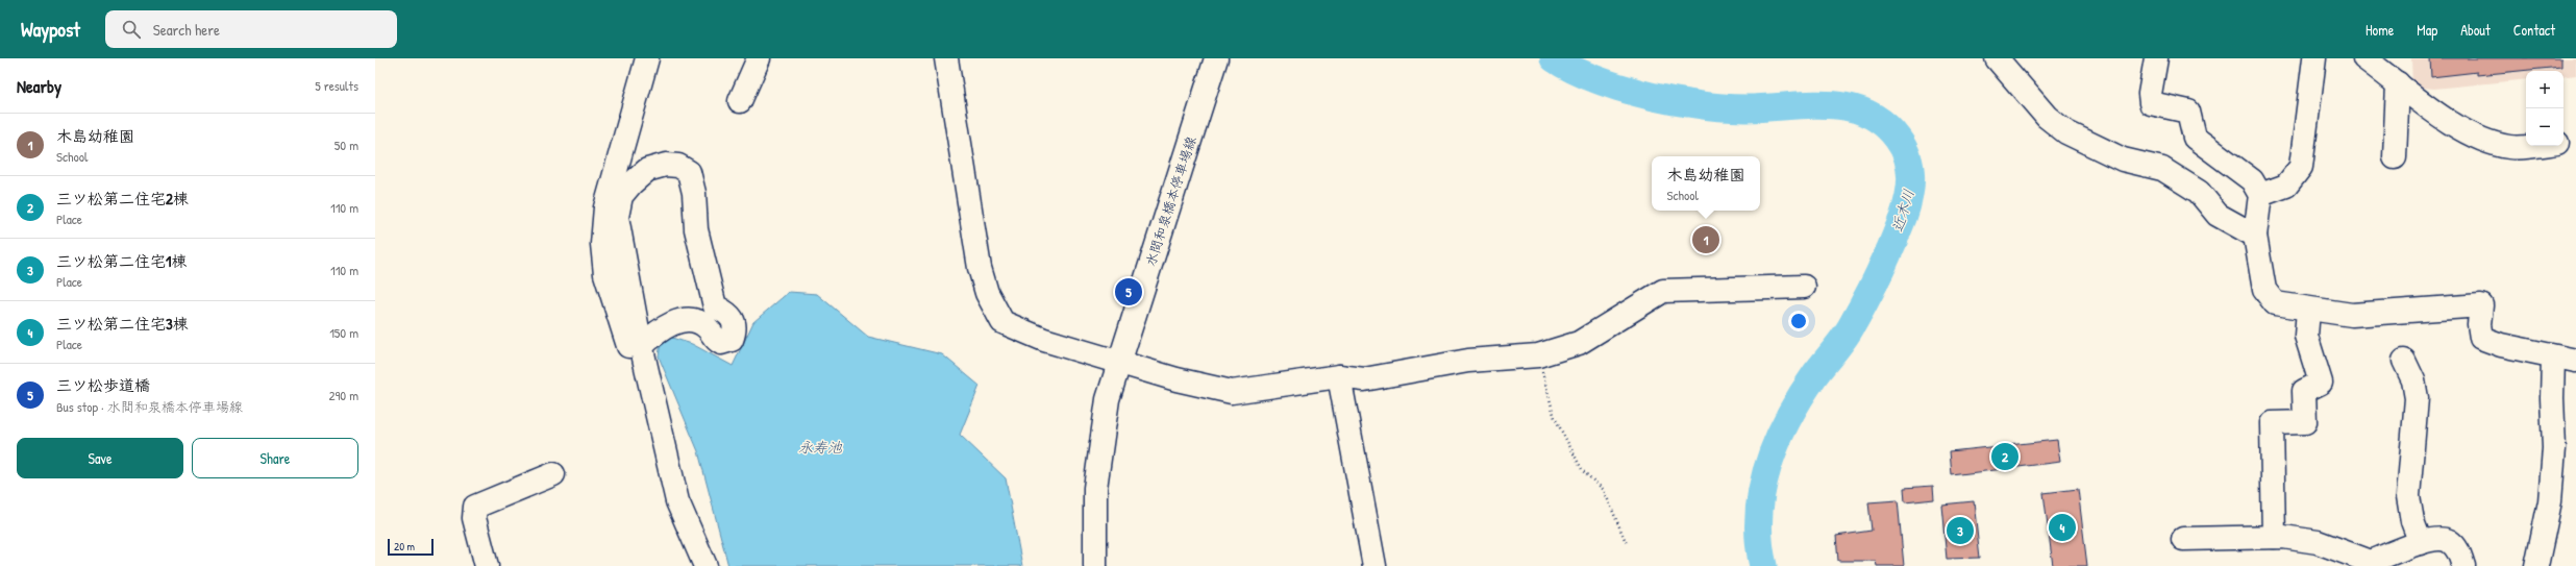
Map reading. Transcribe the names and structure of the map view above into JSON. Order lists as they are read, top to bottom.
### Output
{
  "streets": {
    "street": ["水間和泉橋本停車場線"]
  },
  "water": ["近木川", "永寿池"],
  "scale_bar": "20 m",
  "page": {
    "header": "Waypost",
    "search": "Search here",
    "nav": [
      "Home",
      "Map",
      "About",
      "Contact"
    ],
    "heading": ["Nearby", "5 results"],
    "map_buttons": ["+", "−"],
    "list": [
      {
        "mark": "1",
        "name": "木島幼稚園",
        "note": "School",
        "value": "50 m"
      },
      {
        "mark": "2",
        "name": "三ツ松第二住宅2棟",
        "note": "Place",
        "value": "110 m"
      },
      {
        "mark": "3",
        "name": "三ツ松第二住宅1棟",
        "note": "Place",
        "value": "110 m"
      },
      {
        "mark": "4",
        "name": "三ツ松第二住宅3棟",
        "note": "Place",
        "value": "150 m"
      },
      {
        "mark": "5",
        "name": "三ツ松歩道橋",
        "note": "Bus stop · 水間和泉橋本停車場線",
        "value": "290 m"
      }
    ],
    "popup": ["木島幼稚園", "School"],
    "pins": [
      "1",
      "5",
      "2",
      "4",
      "3"
    ],
    "buttons": ["Save", "Share"],
    "scale": "20 m"
  }
}
